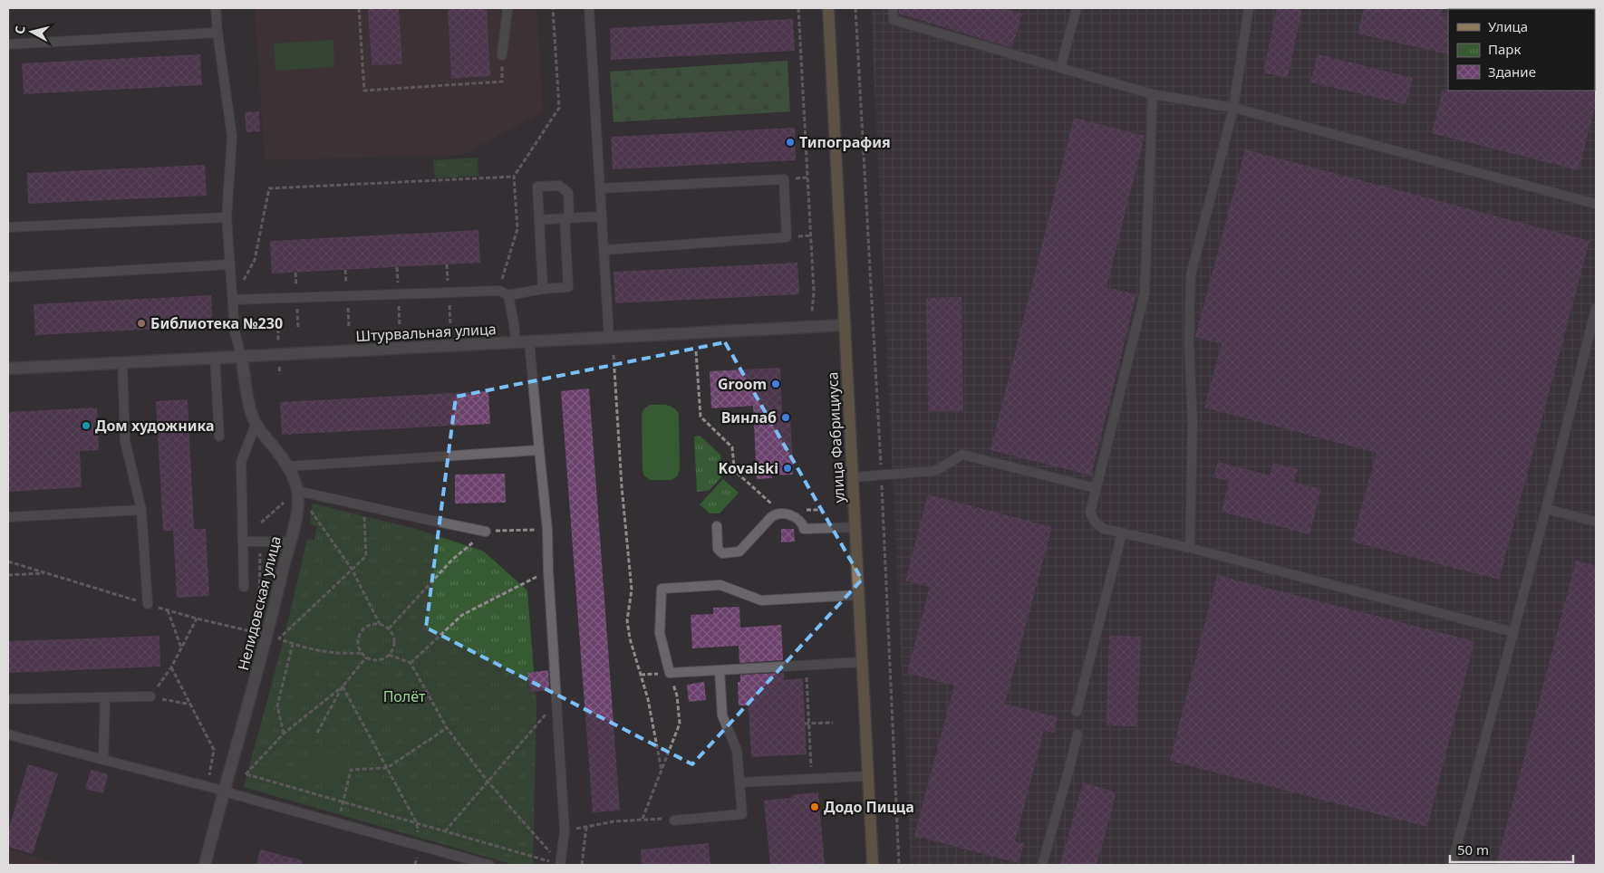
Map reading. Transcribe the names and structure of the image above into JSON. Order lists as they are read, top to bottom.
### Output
{
  "streets": {
    "main road": ["улица Фабрициуса"],
    "street": ["Штурвальная улица", "Нелидовская улица"]
  },
  "crossings": [
    ["Штурвальная улица", "улица Фабрициуса"],
    ["Штурвальная улица", "Нелидовская улица"]
  ],
  "parks": ["Полёт"],
  "places": [
    "Типография",
    "Библиотека №230",
    "Groom",
    "Винлаб",
    "Дом художника",
    "Kovalski",
    "Додо Пицца"
  ],
  "legend": ["Улица", "Парк", "Здание"],
  "scale_bar": "50 m",
  "north": "left"
}
